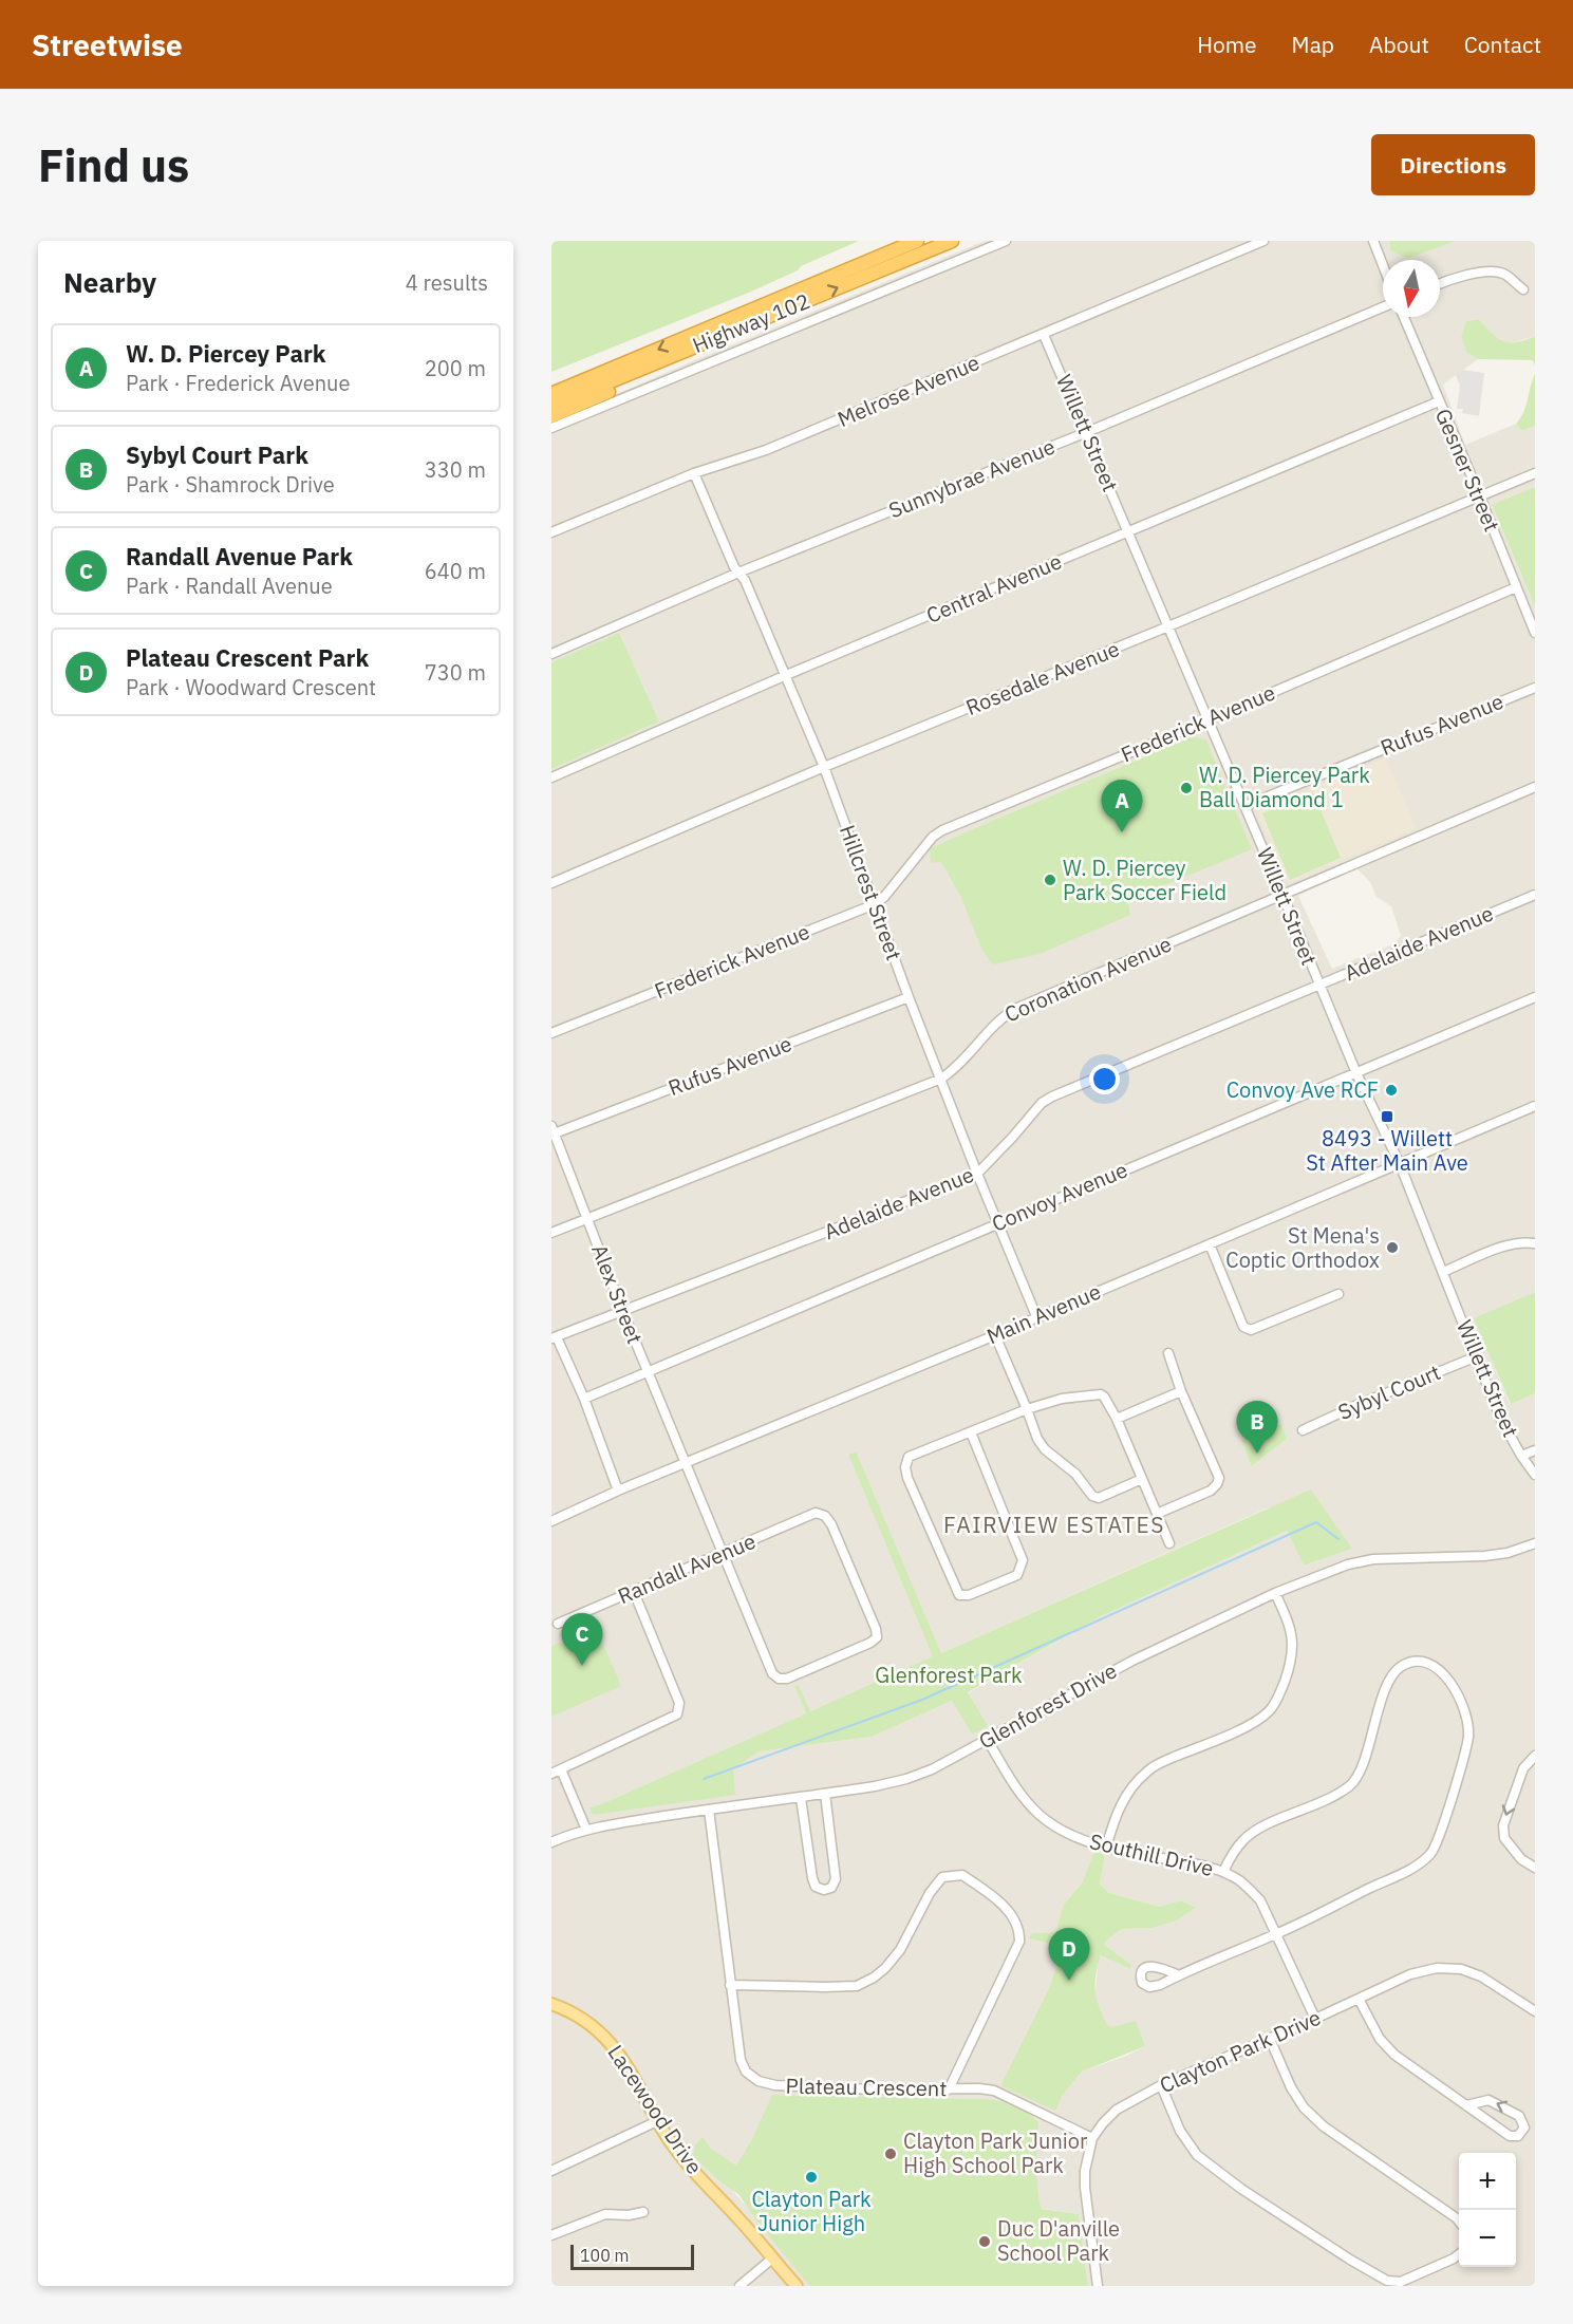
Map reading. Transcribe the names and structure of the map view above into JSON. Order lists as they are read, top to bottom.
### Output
{
  "streets": {
    "highway": ["Highway 102"],
    "main road": ["Lacewood Drive"],
    "street": [
      "Melrose Avenue",
      "Willett Street",
      "Gesner Street",
      "Sunnybrae Avenue",
      "Central Avenue",
      "Rosedale Avenue",
      "Frederick Avenue",
      "Rufus Avenue",
      "Hillcrest Street",
      "Adelaide Avenue",
      "Coronation Avenue",
      "Convoy Avenue",
      "Alex Street",
      "Main Avenue",
      "Sybyl Court",
      "Randall Avenue",
      "Glenforest Drive",
      "Southill Drive",
      "Clayton Park Drive",
      "Plateau Crescent"
    ]
  },
  "crossings": [
    ["Melrose Avenue", "Willett Street"],
    ["Melrose Avenue", "Hillcrest Street"],
    ["Willett Street", "Sunnybrae Avenue"],
    ["Willett Street", "Central Avenue"],
    ["Willett Street", "Rosedale Avenue"],
    ["Willett Street", "Frederick Avenue"],
    ["Willett Street", "Rufus Avenue"],
    ["Willett Street", "Adelaide Avenue"],
    ["Willett Street", "Coronation Avenue"],
    ["Willett Street", "Convoy Avenue"],
    ["Willett Street", "Main Avenue"],
    ["Willett Street", "Sybyl Court"],
    ["Gesner Street", "Central Avenue"],
    ["Gesner Street", "Rosedale Avenue"],
    ["Gesner Street", "Frederick Avenue"],
    ["Sunnybrae Avenue", "Hillcrest Street"],
    ["Central Avenue", "Hillcrest Street"],
    ["Rosedale Avenue", "Hillcrest Street"],
    ["Frederick Avenue", "Hillcrest Street"],
    ["Rufus Avenue", "Hillcrest Street"],
    ["Rufus Avenue", "Alex Street"],
    ["Hillcrest Street", "Adelaide Avenue"],
    ["Hillcrest Street", "Coronation Avenue"],
    ["Hillcrest Street", "Convoy Avenue"],
    ["Hillcrest Street", "Main Avenue"],
    ["Adelaide Avenue", "Alex Street"],
    ["Coronation Avenue", "Alex Street"],
    ["Convoy Avenue", "Alex Street"],
    ["Alex Street", "Main Avenue"],
    ["Alex Street", "Randall Avenue"],
    ["Glenforest Drive", "Southill Drive"],
    ["Glenforest Drive", "Plateau Crescent"],
    ["Southill Drive", "Clayton Park Drive"],
    ["Clayton Park Drive", "Plateau Crescent"]
  ],
  "districts": ["FAIRVIEW ESTATES"],
  "parks": ["Glenforest Park"],
  "places": {
    "other": [
      "W. D. Piercey Park Ball Diamond 1",
      "W. D. Piercey Park Soccer Field",
      "Convoy Ave RCF",
      "St Mena's Coptic Orthodox",
      "Clayton Park Junior High School Park",
      "Clayton Park Junior High",
      "Duc D'anville School Park"
    ],
    "transit": ["8493 - Willett St After Main Ave"]
  },
  "scale_bar": "100 m",
  "north": "bottom",
  "page": {
    "header": "Streetwise",
    "nav": [
      "Home",
      "Map",
      "About",
      "Contact"
    ],
    "buttons": "Directions",
    "title": "Find us",
    "heading": ["Nearby", "4 results"],
    "list": [
      {
        "mark": "A",
        "name": "W. D. Piercey Park",
        "note": "Park · Frederick Avenue",
        "value": "200 m"
      },
      {
        "mark": "B",
        "name": "Sybyl Court Park",
        "note": "Park · Shamrock Drive",
        "value": "330 m"
      },
      {
        "mark": "C",
        "name": "Randall Avenue Park",
        "note": "Park · Randall Avenue",
        "value": "640 m"
      },
      {
        "mark": "D",
        "name": "Plateau Crescent Park",
        "note": "Park · Woodward Crescent",
        "value": "730 m"
      }
    ],
    "pins": [
      "A",
      "B",
      "C",
      "D"
    ],
    "map_buttons": ["+", "−"],
    "scale": "100 m"
  }
}
